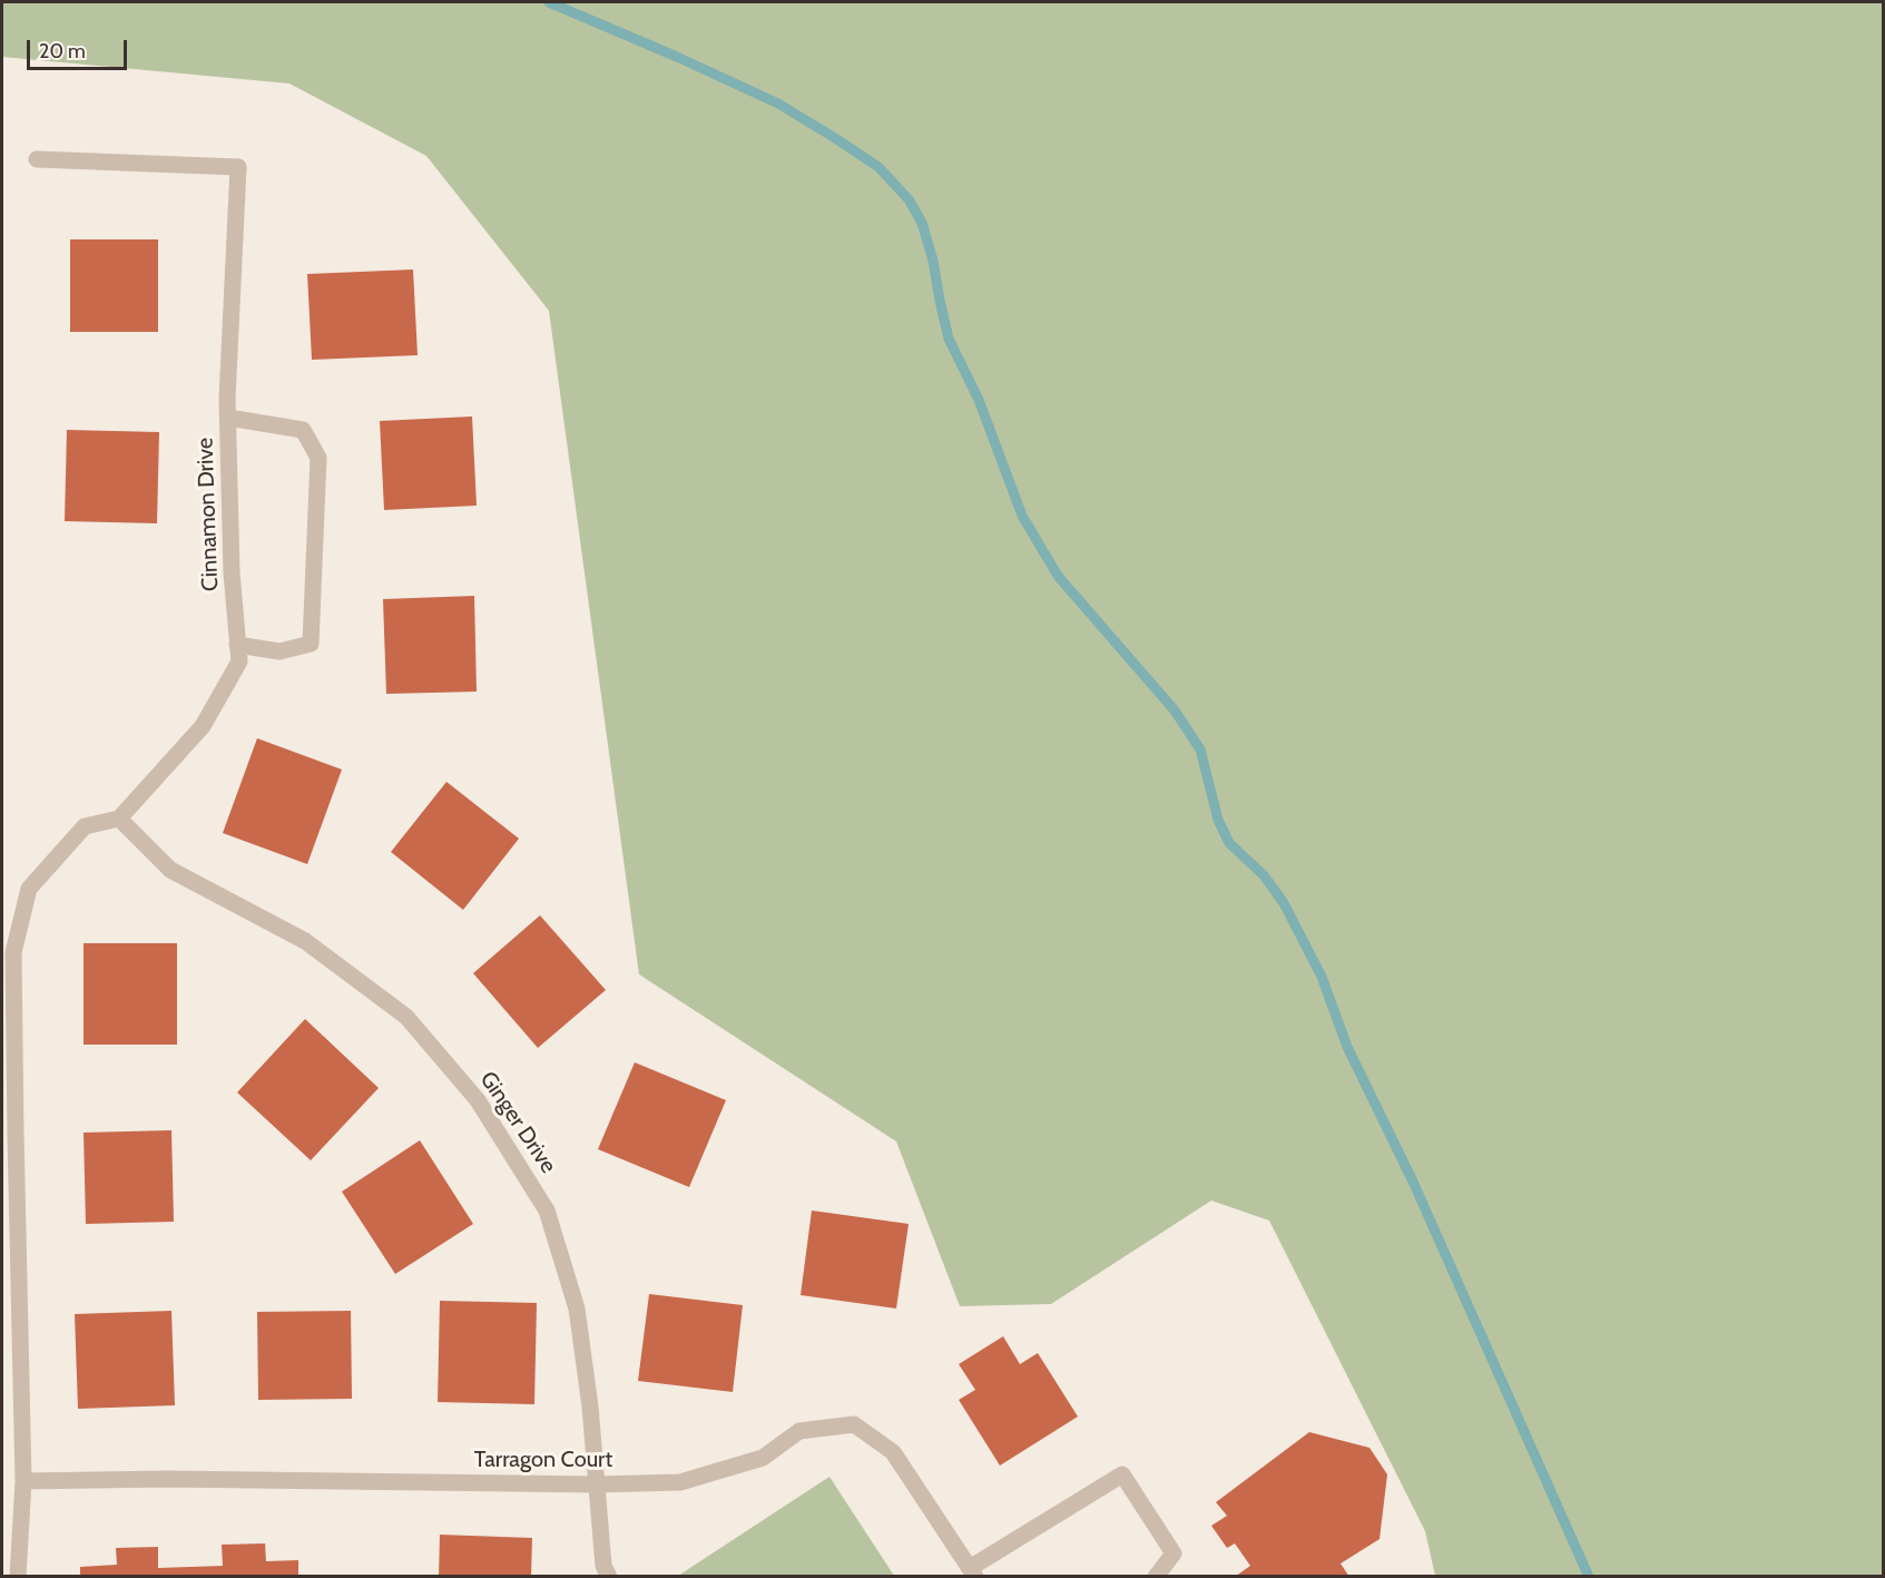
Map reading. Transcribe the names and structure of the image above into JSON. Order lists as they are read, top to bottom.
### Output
{
  "streets": {
    "street": ["Cinnamon Drive", "Ginger Drive", "Tarragon Court"]
  },
  "crossings": [
    ["Cinnamon Drive", "Ginger Drive"],
    ["Ginger Drive", "Tarragon Court"]
  ],
  "scale_bar": "20 m"
}
